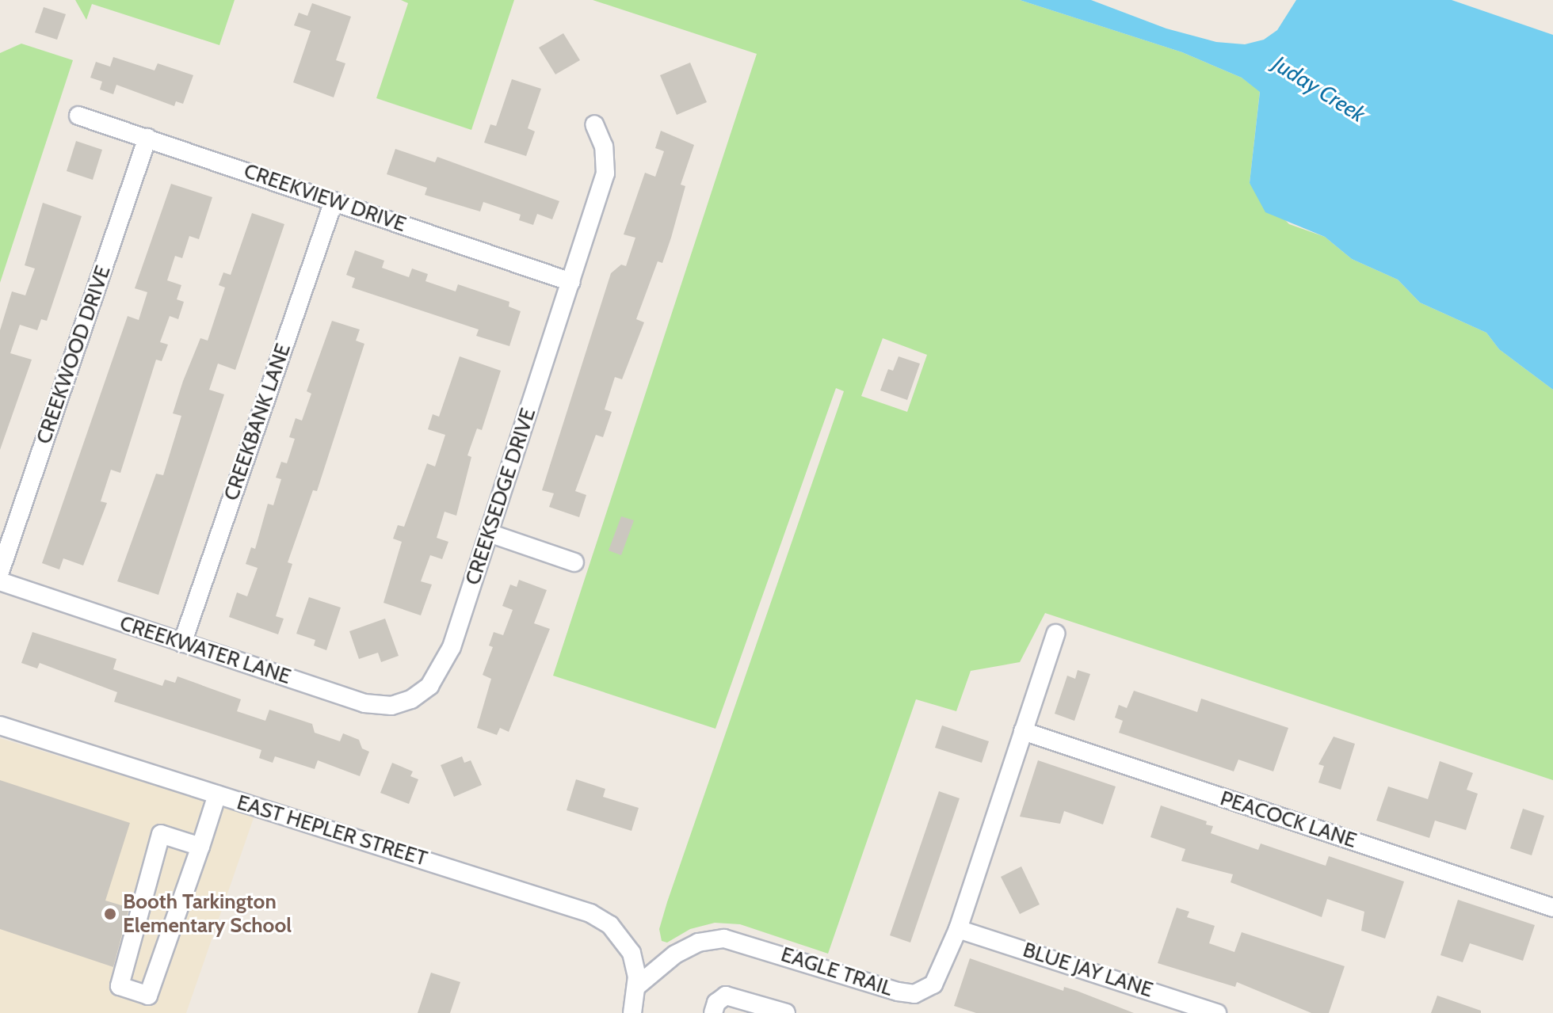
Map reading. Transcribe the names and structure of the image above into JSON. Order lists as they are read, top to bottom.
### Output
{
  "streets": {
    "street": [
      "CREEKVIEW DRIVE",
      "CREEKWOOD DRIVE",
      "CREEKBANK LANE",
      "CREEKSEDGE DRIVE",
      "CREEKWATER LANE",
      "PEACOCK LANE",
      "EAST HEPLER STREET",
      "BLUE JAY LANE",
      "EAGLE TRAIL"
    ]
  },
  "crossings": [
    ["CREEKVIEW DRIVE", "CREEKWOOD DRIVE"],
    ["CREEKVIEW DRIVE", "CREEKBANK LANE"],
    ["CREEKVIEW DRIVE", "CREEKSEDGE DRIVE"],
    ["CREEKBANK LANE", "CREEKWATER LANE"],
    ["CREEKSEDGE DRIVE", "CREEKWATER LANE"],
    ["PEACOCK LANE", "EAGLE TRAIL"],
    ["EAST HEPLER STREET", "EAGLE TRAIL"],
    ["BLUE JAY LANE", "EAGLE TRAIL"]
  ],
  "water": ["Juday Creek"],
  "places": ["Booth Tarkington Elementary School"]
}
